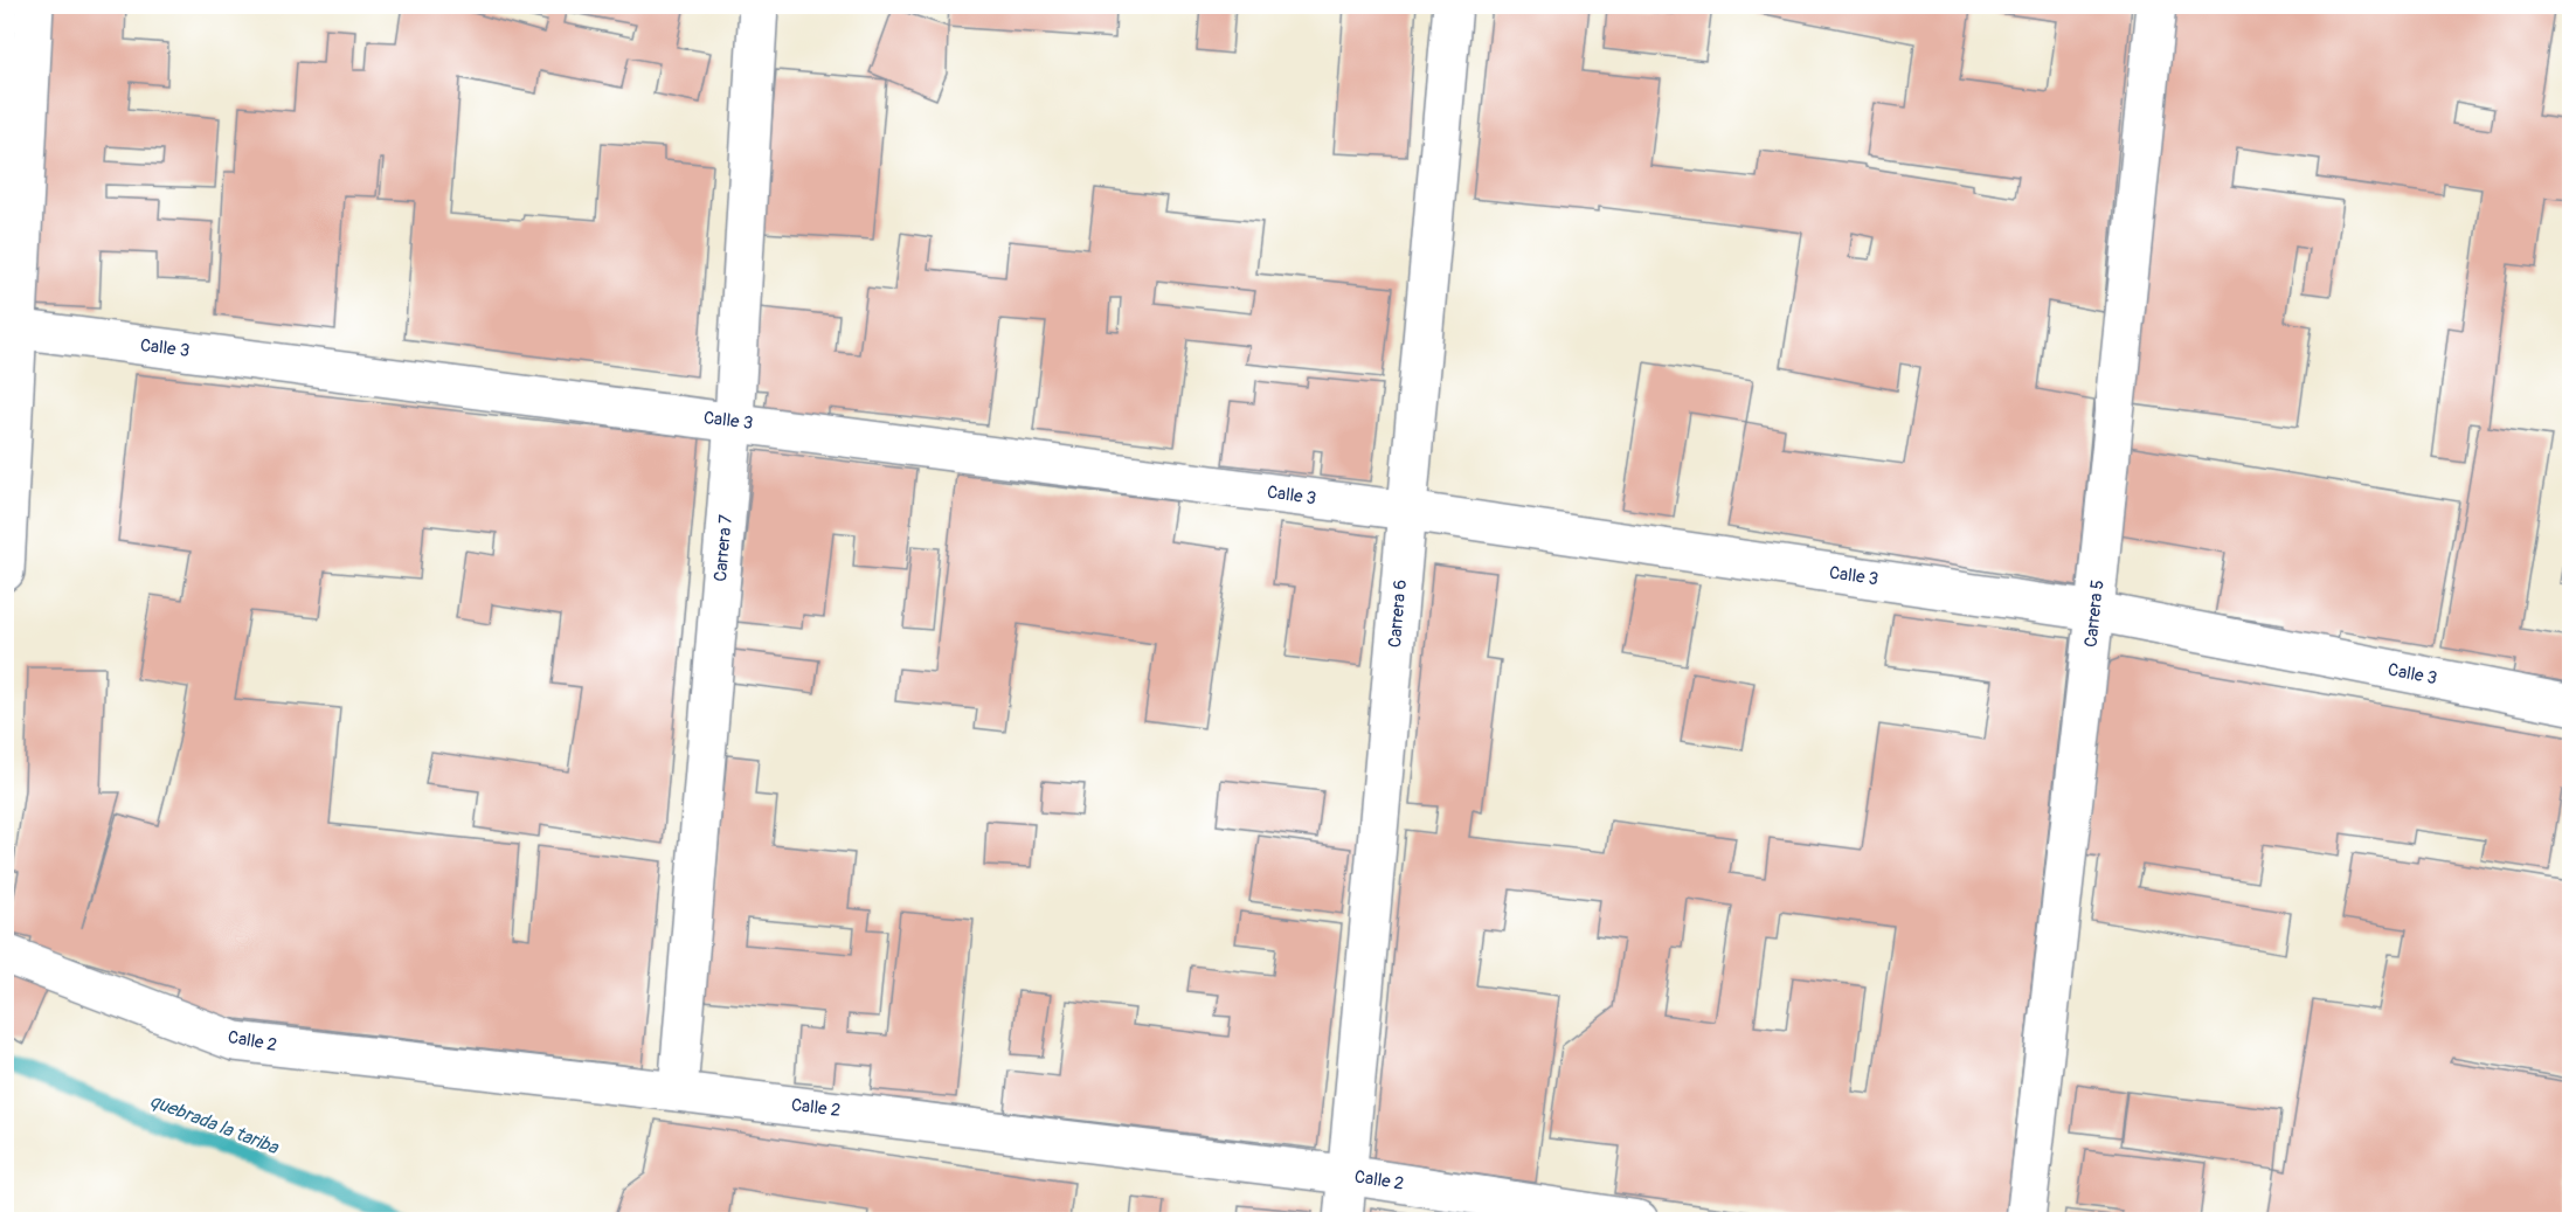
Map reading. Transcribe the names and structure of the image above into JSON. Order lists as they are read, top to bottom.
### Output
{
  "streets": {
    "street": [
      "Calle 3",
      "Carrera 7",
      "Carrera 6",
      "Carrera 5",
      "Calle 2"
    ]
  },
  "crossings": [
    ["Calle 3", "Carrera 7"],
    ["Calle 3", "Carrera 6"],
    ["Calle 3", "Carrera 5"],
    ["Carrera 7", "Calle 2"],
    ["Carrera 6", "Calle 2"]
  ],
  "water": ["quebrada la tariba"]
}
